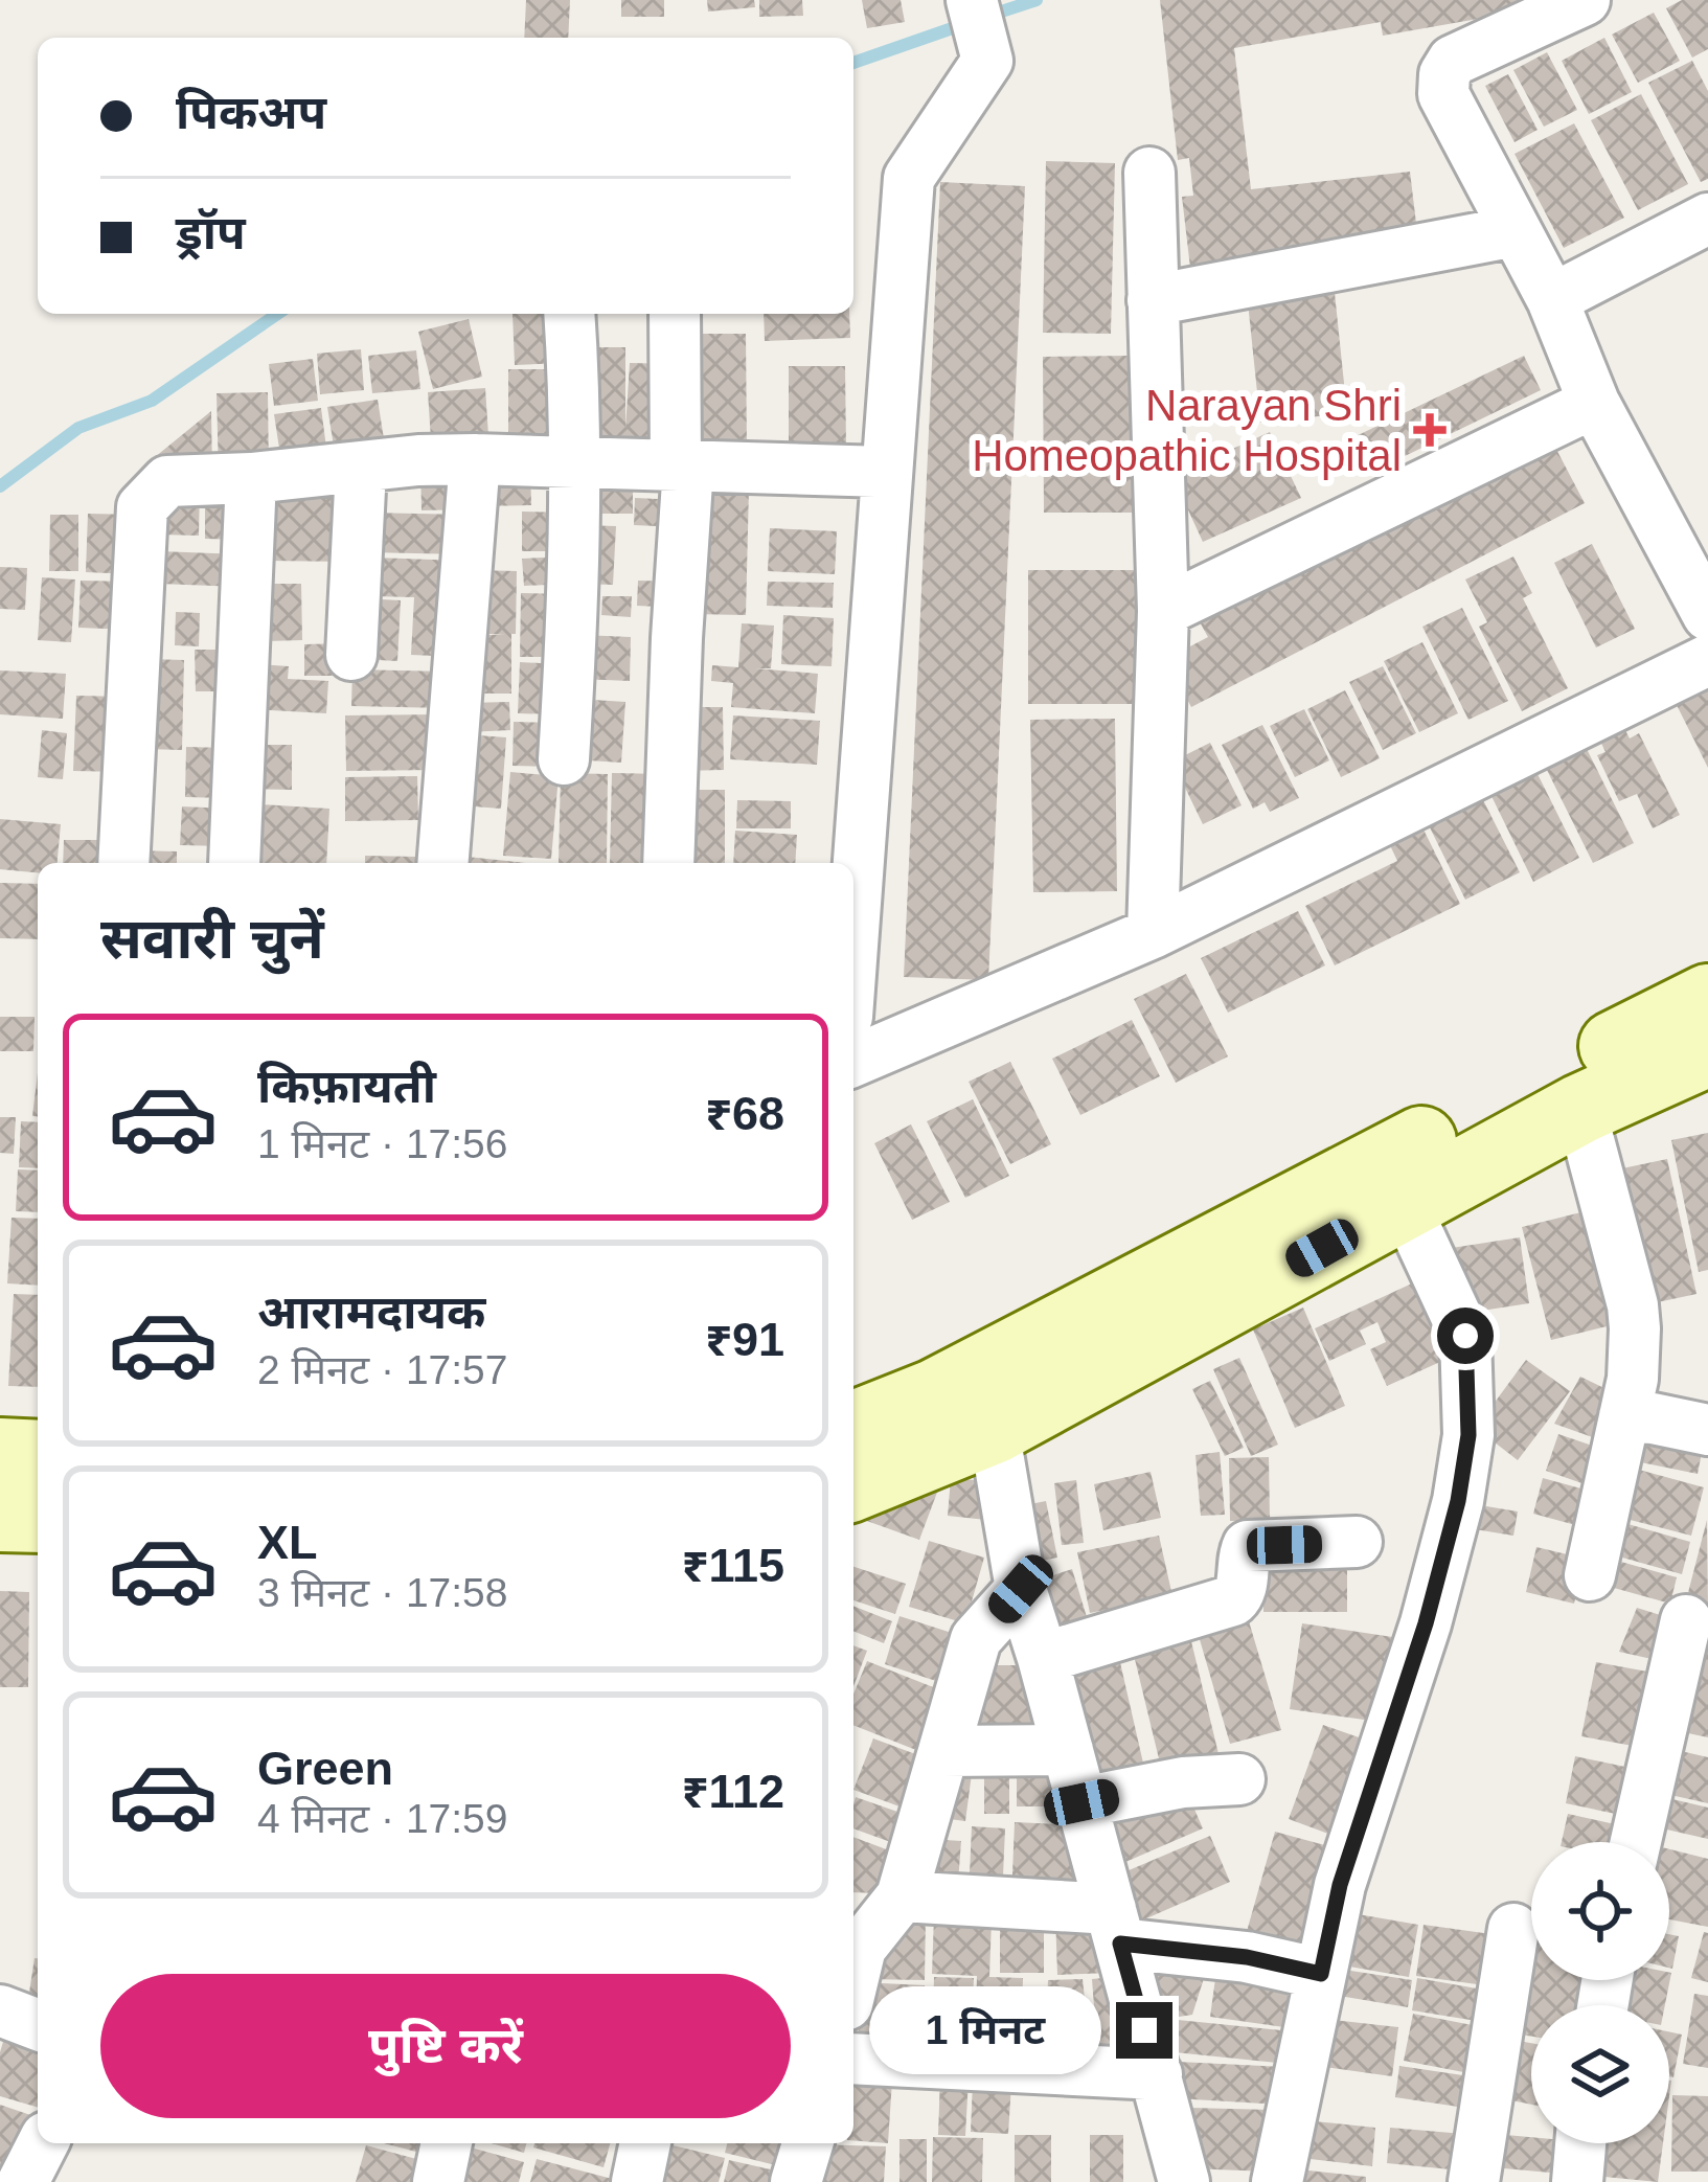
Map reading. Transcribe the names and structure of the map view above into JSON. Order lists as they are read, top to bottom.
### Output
{
  "places": {
    "health": ["Narayan Shri Homeopathic Hospital"]
  },
  "page": {
    "banner": ["पिकअप", "ड्रॉप"],
    "heading": "सवारी चुनें",
    "list": [
      {
        "name": "किफ़ायती",
        "note": "1 मिनट · 17:56",
        "value": "₹68"
      },
      {
        "name": "आरामदायक",
        "note": "2 मिनट · 17:57",
        "value": "₹91"
      },
      {
        "name": "XL",
        "note": "3 मिनट · 17:58",
        "value": "₹115"
      },
      {
        "name": "Green",
        "note": "4 मिनट · 17:59",
        "value": "₹112"
      }
    ],
    "buttons": "पुष्टि करें",
    "bubble": "1 मिनट"
  }
}
